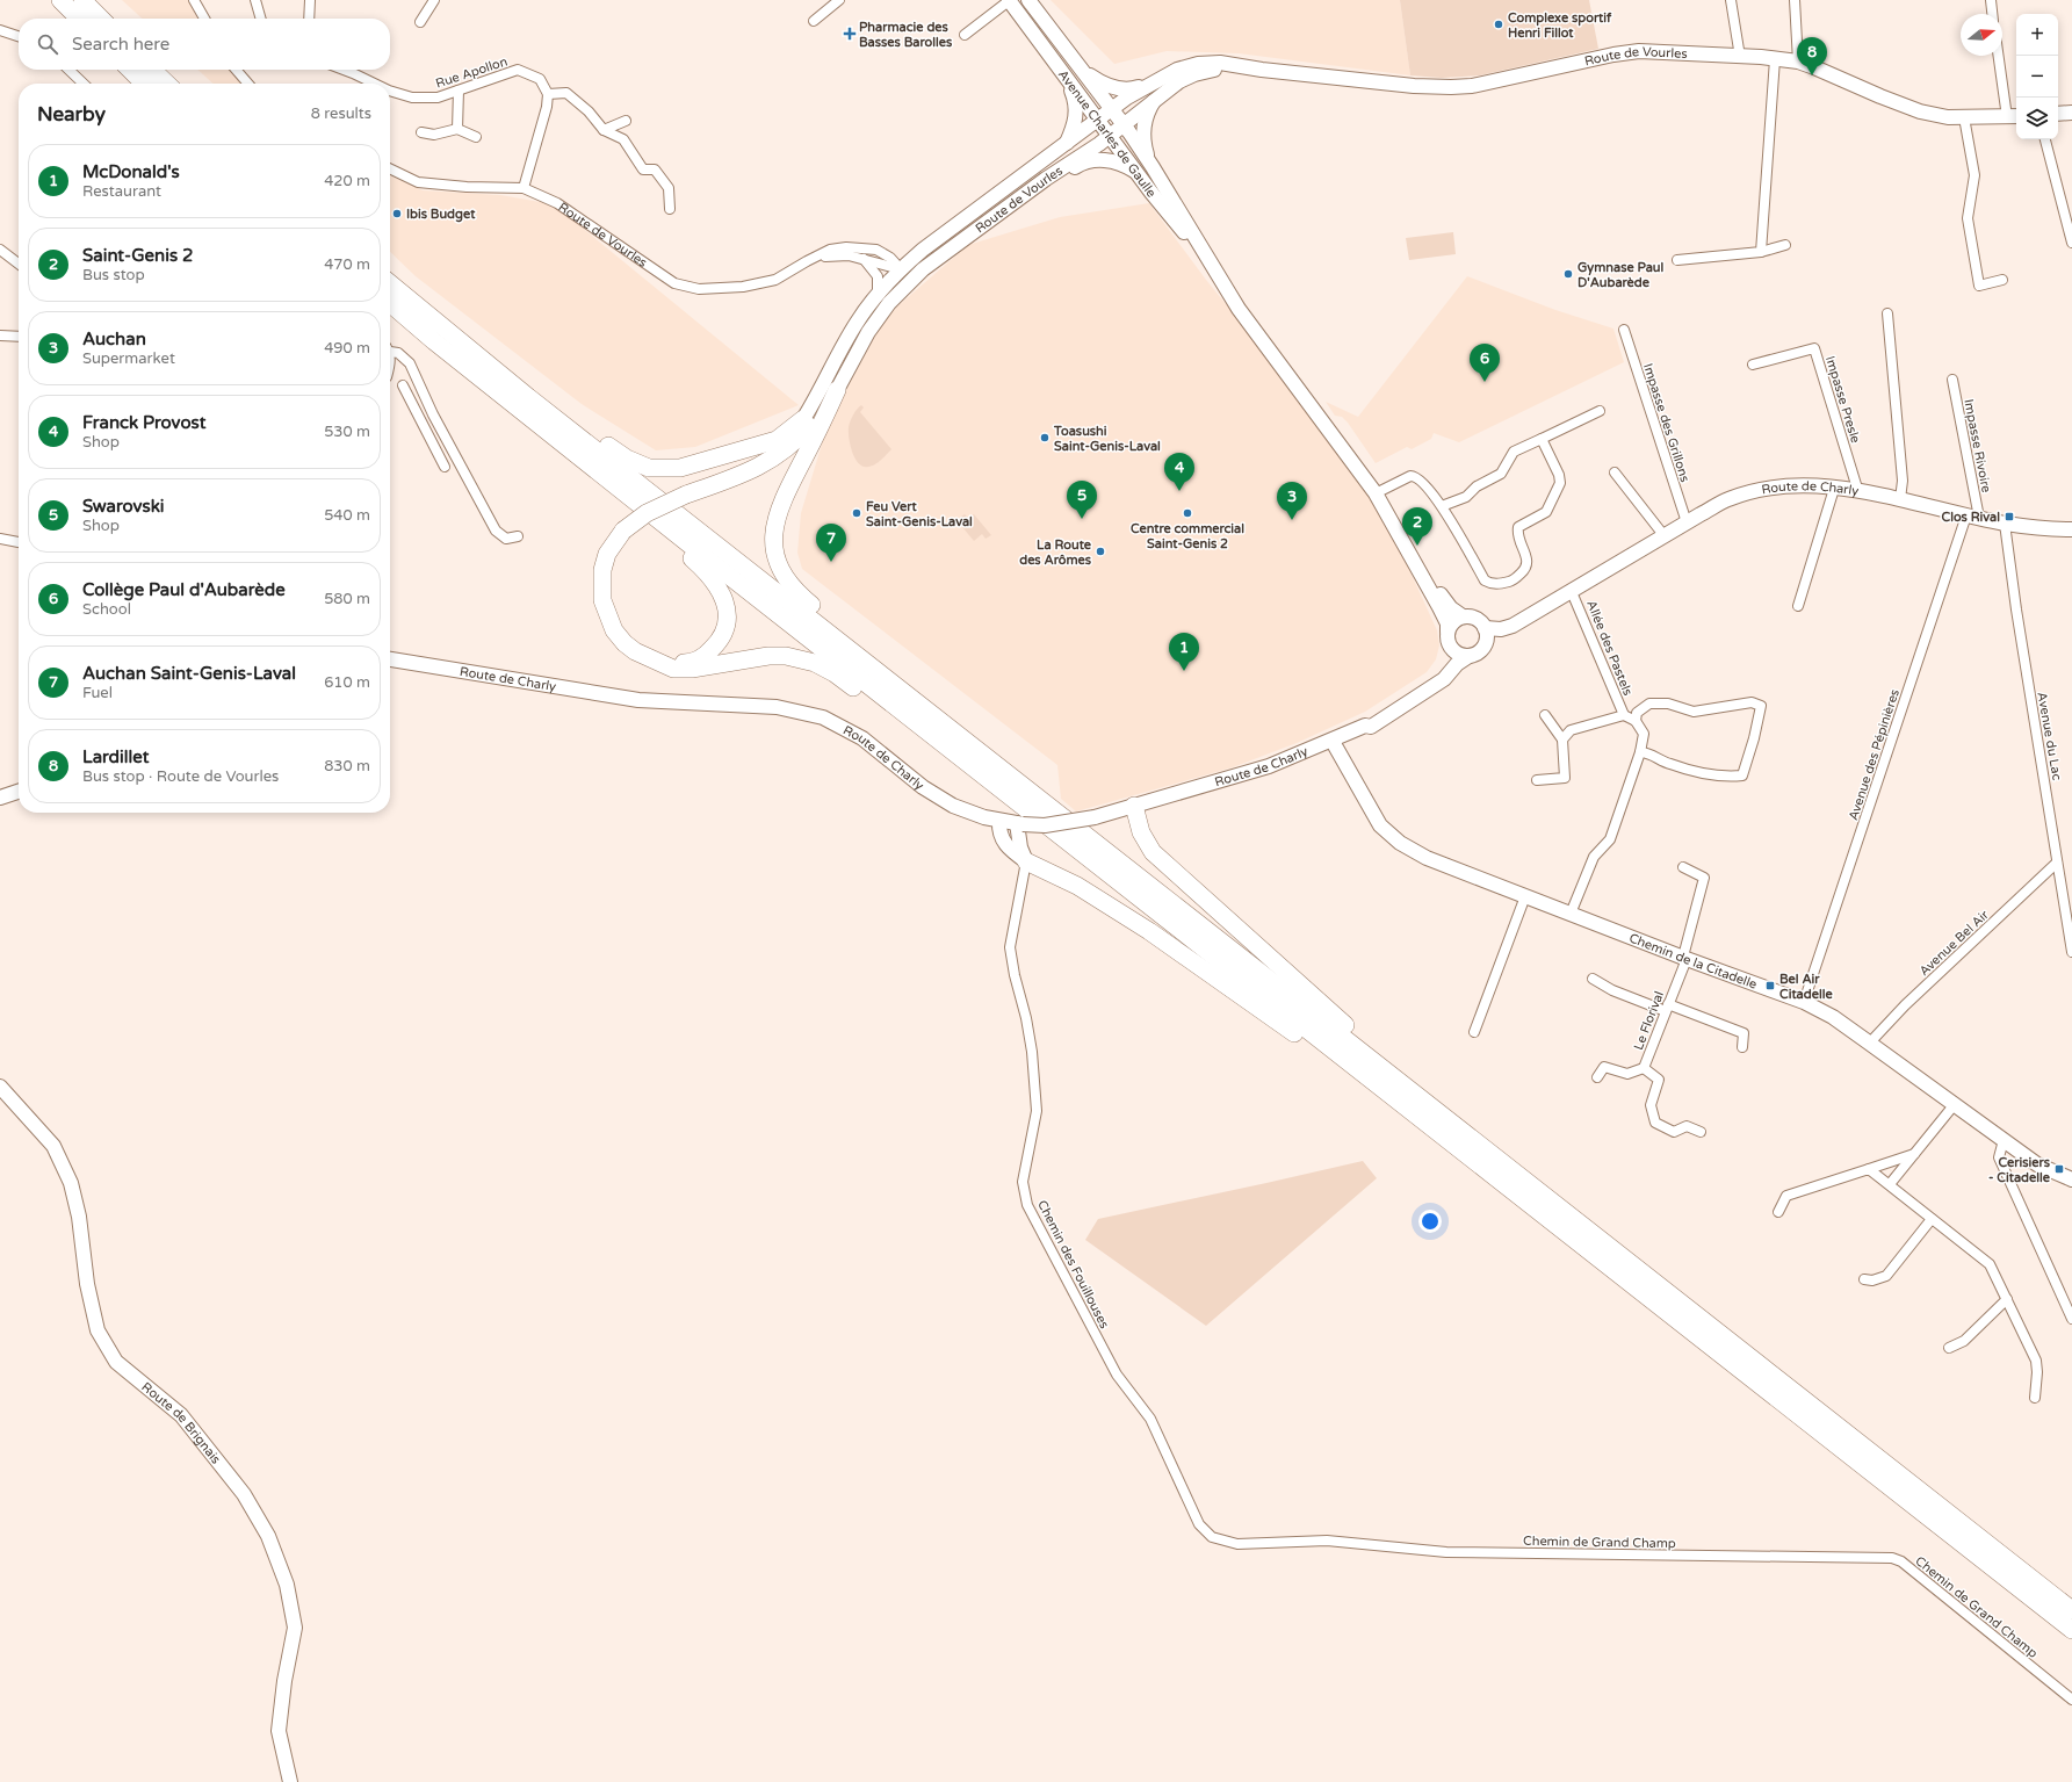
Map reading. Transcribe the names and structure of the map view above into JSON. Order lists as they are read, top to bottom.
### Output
{
  "streets": {
    "street": [
      "Route de Vourles",
      "Rue Apollon",
      "Avenue Charles de Gaulle",
      "Impasse Presle",
      "Impasse des Grillons",
      "Impasse Rivoire",
      "Route de Charly",
      "Allée des Pastels",
      "Avenue du Lac",
      "Avenue des Pépinières",
      "Avenue Bel Air",
      "Chemin de la Citadelle",
      "Le Florival",
      "Chemin des Fouillouses",
      "Route de Brignais",
      "Chemin de Grand Champ"
    ]
  },
  "crossings": [
    ["Route de Vourles", "Avenue Charles de Gaulle"],
    ["Avenue Charles de Gaulle", "Route de Charly"],
    ["Impasse Presle", "Route de Charly"],
    ["Impasse des Grillons", "Route de Charly"],
    ["Impasse Rivoire", "Route de Charly"],
    ["Impasse Rivoire", "Avenue des Pépinières"],
    ["Route de Charly", "Allée des Pastels"],
    ["Route de Charly", "Avenue du Lac"],
    ["Route de Charly", "Avenue des Pépinières"],
    ["Route de Charly", "Chemin de la Citadelle"],
    ["Avenue du Lac", "Avenue Bel Air"],
    ["Avenue des Pépinières", "Chemin de la Citadelle"],
    ["Avenue Bel Air", "Chemin de la Citadelle"],
    ["Chemin de la Citadelle", "Le Florival"],
    ["Chemin des Fouillouses", "Chemin de Grand Champ"]
  ],
  "places": {
    "other": [
      "Complexe sportif Henri Fillot",
      "Ibis Budget",
      "Gymnase Paul D'Aubarède",
      "Toasushi Saint-Genis-Laval",
      "Feu Vert Saint-Genis-Laval",
      "Centre commercial Saint-Genis 2",
      "La Route des Arômes"
    ],
    "health": ["Pharmacie des Basses Barolles"],
    "transit": ["Clos Rival", "Bel Air Citadelle", "Cerisiers - Citadelle"]
  },
  "north": "right",
  "page": {
    "map_buttons": ["+", "−"],
    "search": "Search here",
    "pins": [
      "8",
      "6",
      "4",
      "5",
      "3",
      "2",
      "7",
      "1"
    ],
    "heading": ["Nearby", "8 results"],
    "list": [
      {
        "mark": "1",
        "name": "McDonald's",
        "note": "Restaurant",
        "value": "420 m"
      },
      {
        "mark": "2",
        "name": "Saint-Genis 2",
        "note": "Bus stop",
        "value": "470 m"
      },
      {
        "mark": "3",
        "name": "Auchan",
        "note": "Supermarket",
        "value": "490 m"
      },
      {
        "mark": "4",
        "name": "Franck Provost",
        "note": "Shop",
        "value": "530 m"
      },
      {
        "mark": "5",
        "name": "Swarovski",
        "note": "Shop",
        "value": "540 m"
      },
      {
        "mark": "6",
        "name": "Collège Paul d'Aubarède",
        "note": "School",
        "value": "580 m"
      },
      {
        "mark": "7",
        "name": "Auchan Saint-Genis-Laval",
        "note": "Fuel",
        "value": "610 m"
      },
      {
        "mark": "8",
        "name": "Lardillet",
        "note": "Bus stop · Route de Vourles",
        "value": "830 m"
      }
    ]
  }
}
